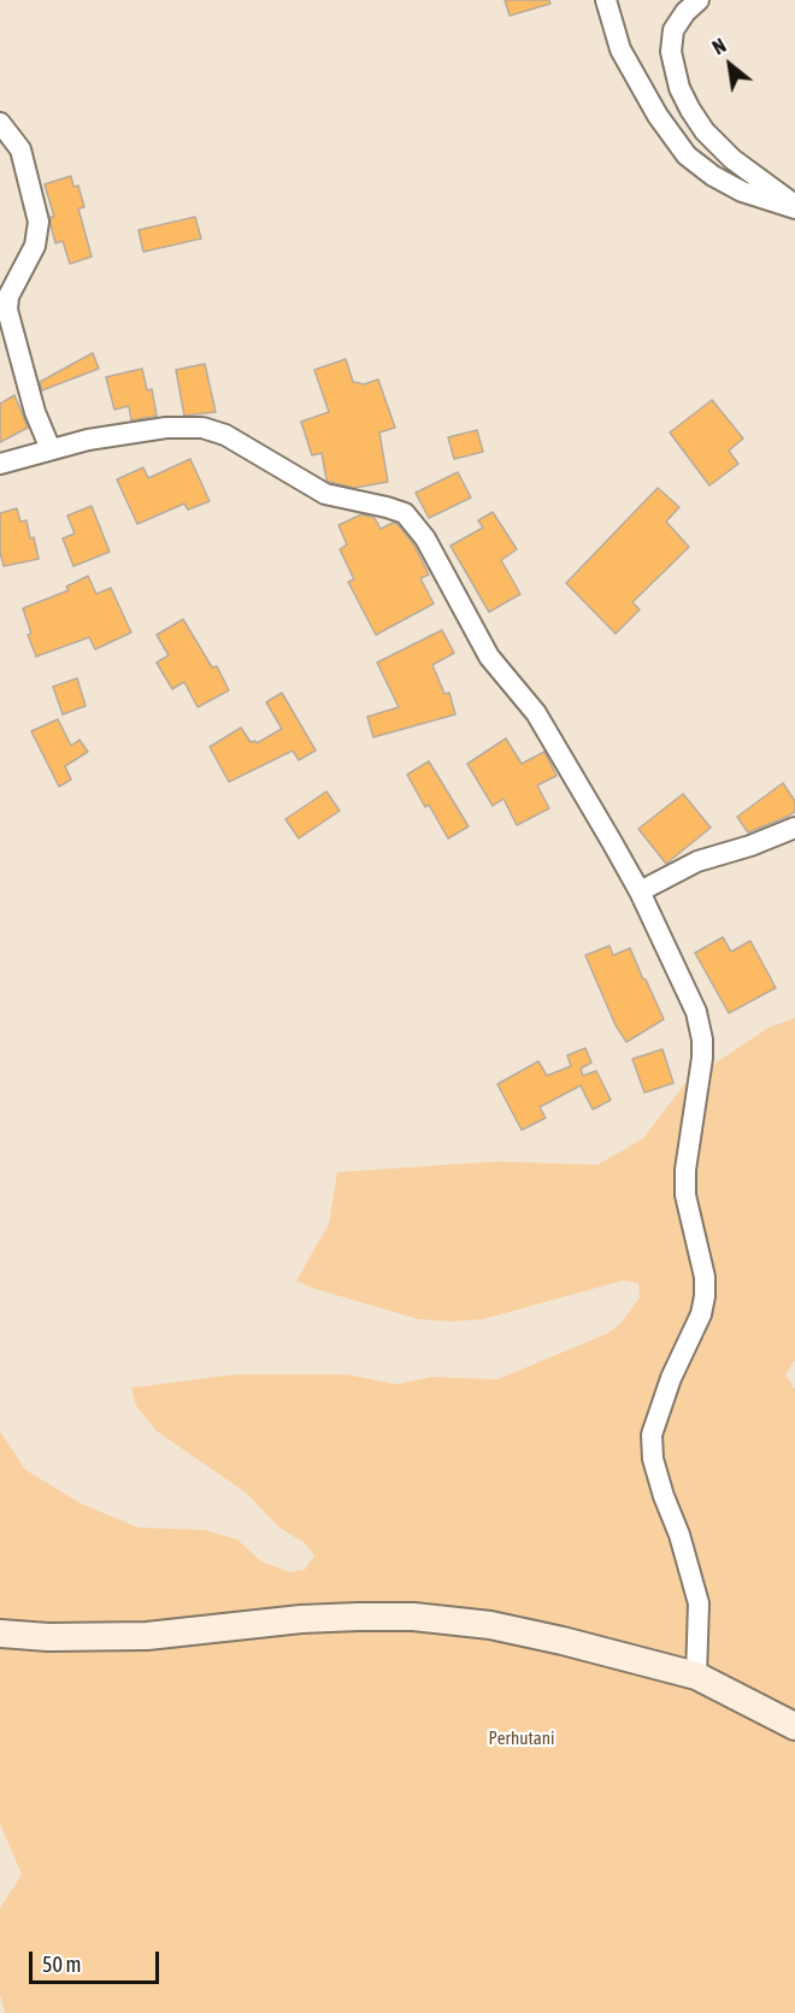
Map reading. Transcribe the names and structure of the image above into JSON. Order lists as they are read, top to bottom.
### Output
{
  "parks": ["Perhutani"],
  "scale_bar": "50 m",
  "north": "top left"
}
